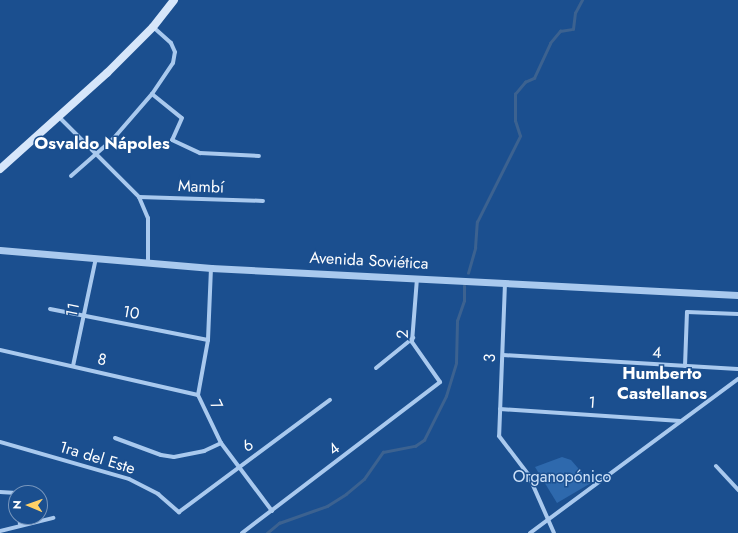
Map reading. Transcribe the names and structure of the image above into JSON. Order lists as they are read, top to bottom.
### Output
{
  "streets": {
    "street": [
      "Mambí",
      "Avenida Soviética",
      "11",
      "10",
      "2",
      "4",
      "3",
      "8",
      "1",
      "7",
      "6",
      "1ra del Este"
    ]
  },
  "crossings": [
    ["Avenida Soviética", "11"],
    ["Avenida Soviética", "2"],
    ["Avenida Soviética", "3"],
    ["Avenida Soviética", "7"],
    ["11", "10"],
    ["11", "8"],
    ["10", "7"],
    ["2", "4"],
    ["4", "3"],
    ["4", "7"],
    ["3", "1"],
    ["8", "7"],
    ["7", "6"],
    ["6", "1ra del Este"]
  ],
  "districts": ["Osvaldo Nápoles", "Humberto Castellanos"],
  "parks": ["Organopónico"],
  "north": "left"
}
